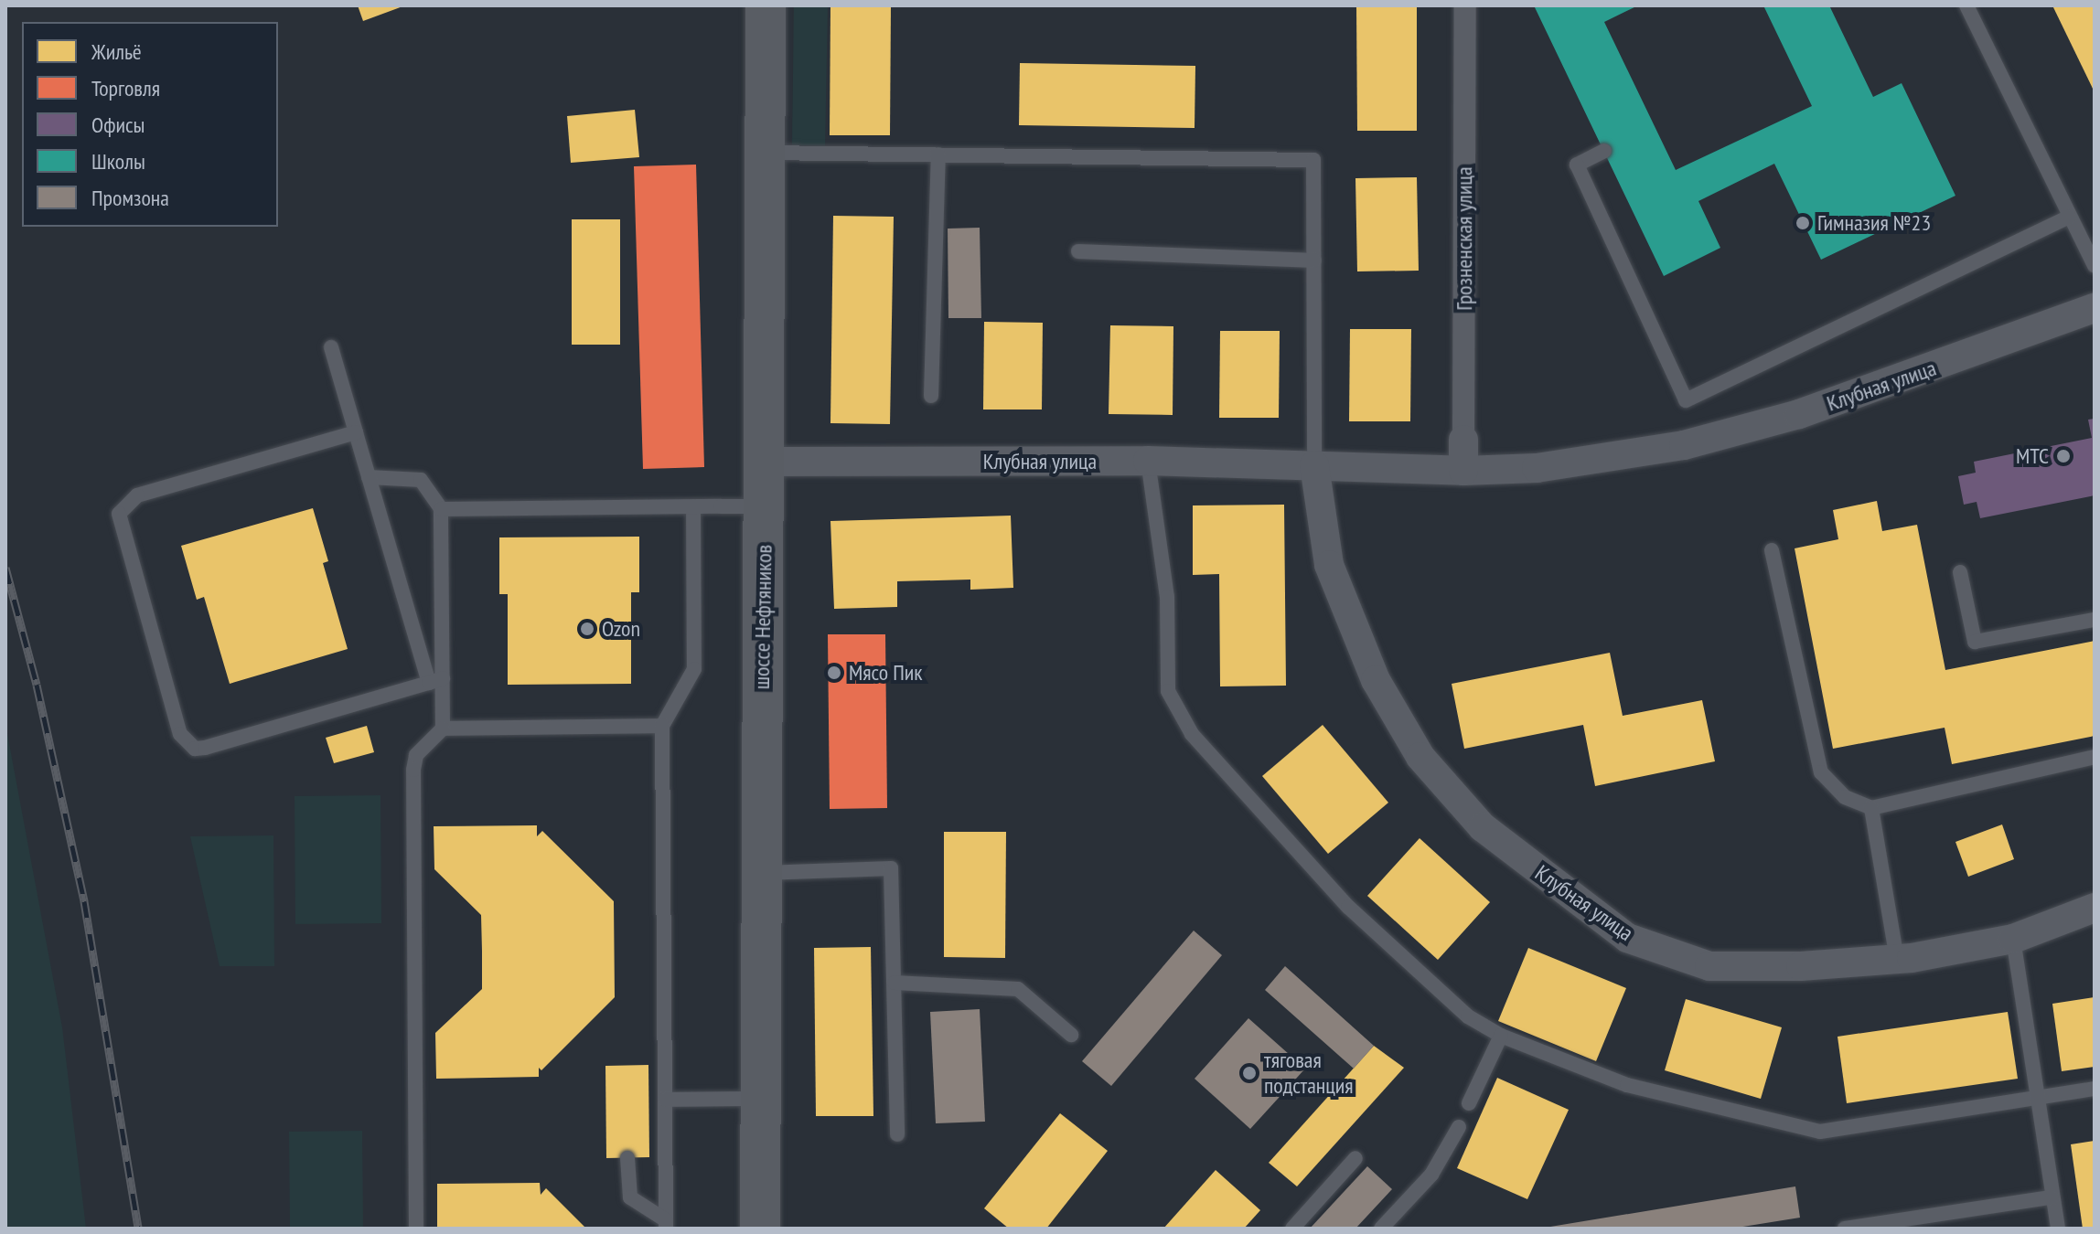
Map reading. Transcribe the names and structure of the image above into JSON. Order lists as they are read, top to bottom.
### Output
{
  "streets": {
    "main road": ["шоссе Нефтяников"],
    "street": ["Грозненская улица", "Клубная улица"]
  },
  "crossings": [
    ["Грозненская улица", "Клубная улица"],
    ["Клубная улица", "шоссе Нефтяников"]
  ],
  "places": [
    "Гимназия №23",
    "МТС",
    "Ozon",
    "Мясо Пик",
    "тяговая подстанция"
  ],
  "legend": [
    "Жильё",
    "Торговля",
    "Офисы",
    "Школы",
    "Промзона"
  ]
}
